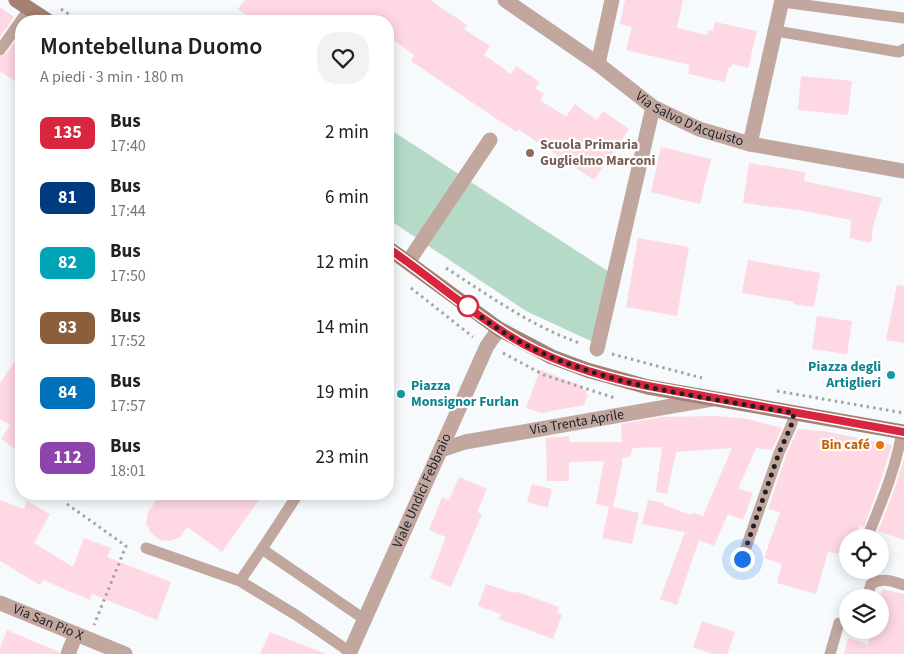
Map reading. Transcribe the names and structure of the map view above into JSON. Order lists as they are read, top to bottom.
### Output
{
  "streets": {
    "main road": ["Via Trenta Aprile"],
    "street": ["Via Salvo D'Acquisto", "Viale Undici Febbraio", "Via San Pio X"]
  },
  "crossings": [
    ["Via Trenta Aprile", "Viale Undici Febbraio"]
  ],
  "places": [
    "Scuola Primaria Guglielmo Marconi",
    "Piazza degli Artiglieri",
    "Piazza Monsignor Furlan",
    "Bin café"
  ],
  "lines": ["bus line 135"],
  "page": {
    "heading": ["Montebelluna Duomo", "A piedi · 3 min · 180 m"],
    "list": [
      {
        "mark": "135",
        "name": "Bus",
        "note": "17:40",
        "value": "2 min"
      },
      {
        "mark": "81",
        "name": "Bus",
        "note": "17:44",
        "value": "6 min"
      },
      {
        "mark": "82",
        "name": "Bus",
        "note": "17:50",
        "value": "12 min"
      },
      {
        "mark": "83",
        "name": "Bus",
        "note": "17:52",
        "value": "14 min"
      },
      {
        "mark": "84",
        "name": "Bus",
        "note": "17:57",
        "value": "19 min"
      },
      {
        "mark": "112",
        "name": "Bus",
        "note": "18:01",
        "value": "23 min"
      }
    ]
  }
}
